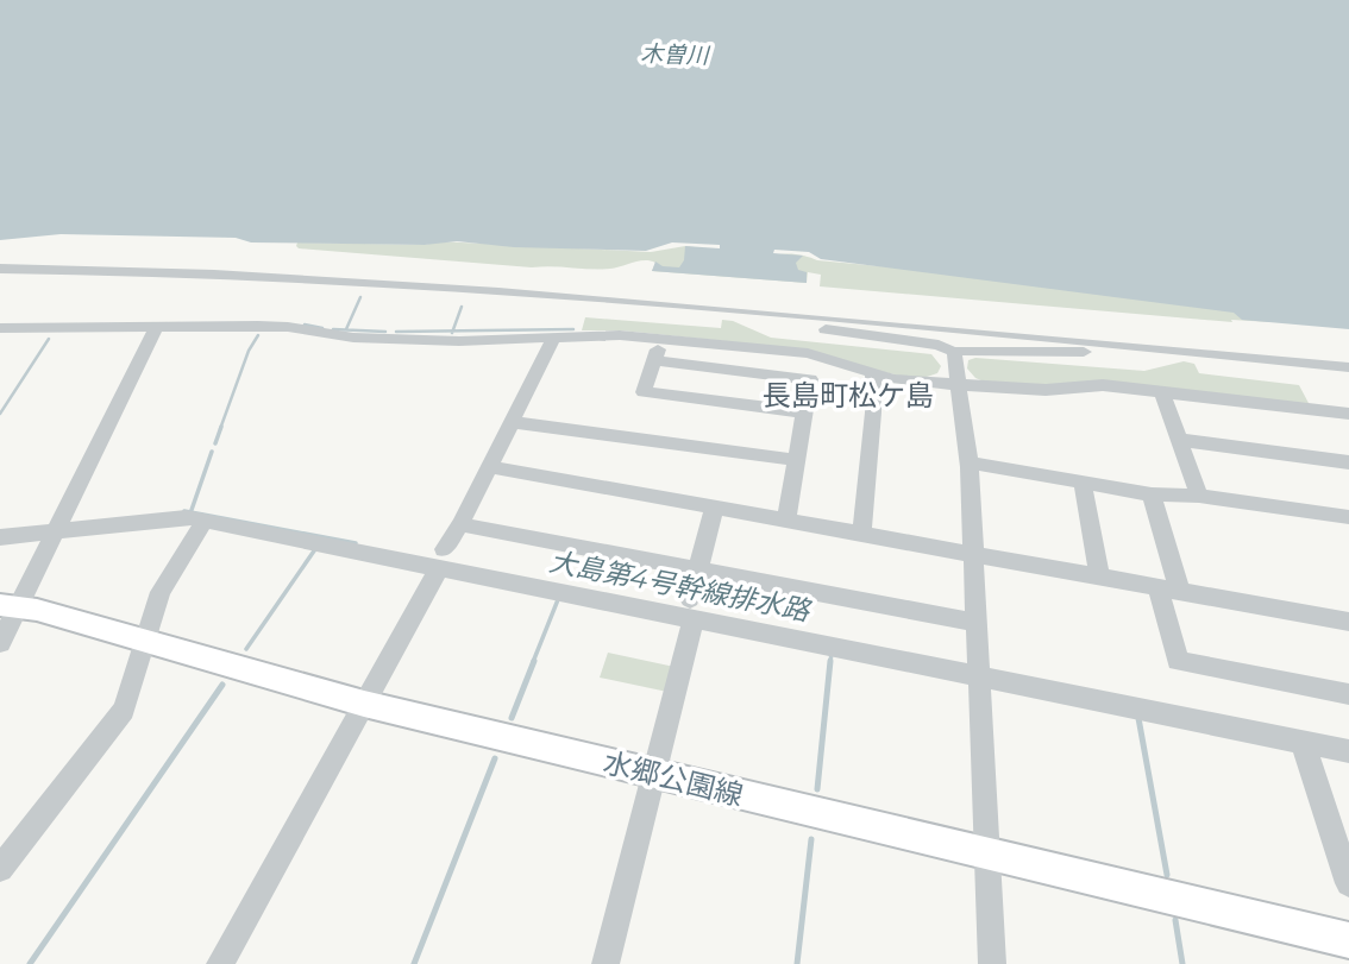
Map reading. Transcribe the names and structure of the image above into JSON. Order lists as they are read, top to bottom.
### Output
{
  "streets": {
    "main road": ["水郷公園線"]
  },
  "districts": ["長島町松ケ島"],
  "water": ["木曽川", "大島第4号幹線排水路"]
}
